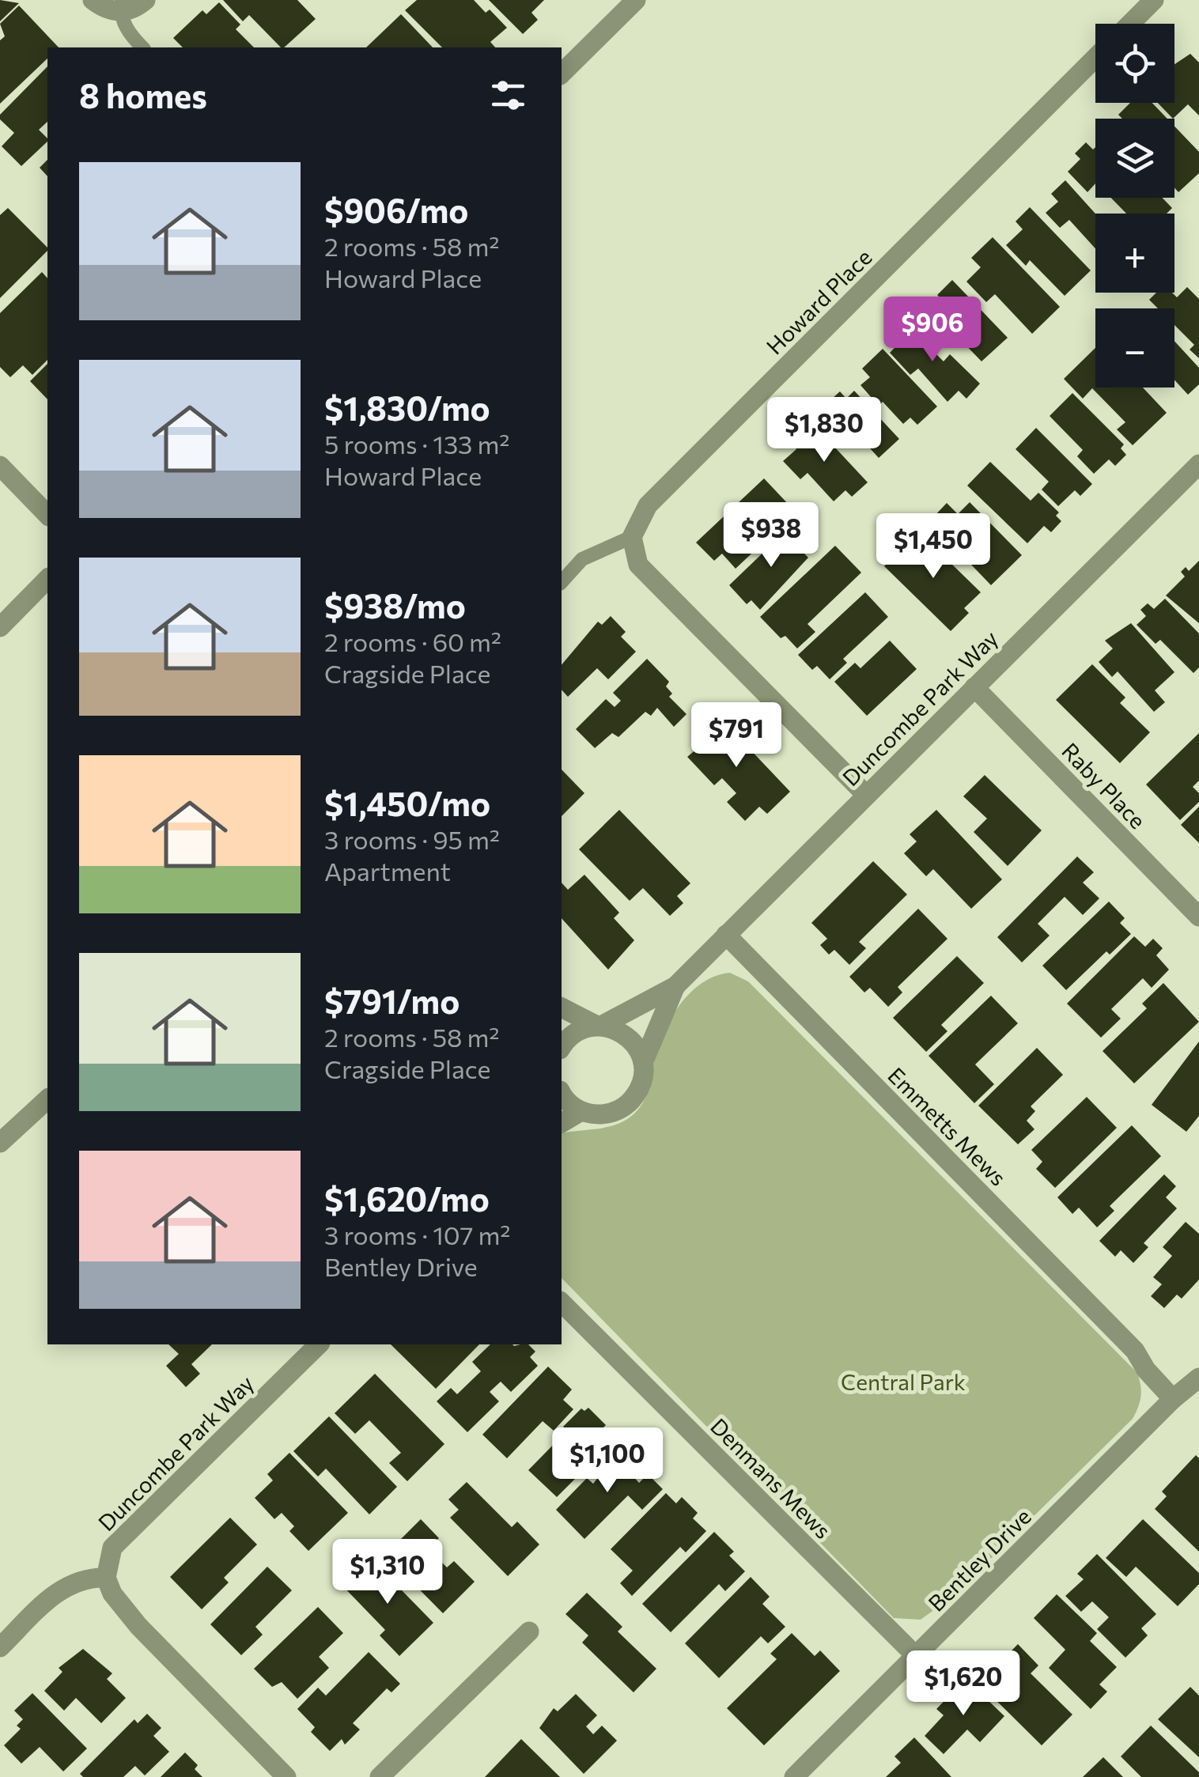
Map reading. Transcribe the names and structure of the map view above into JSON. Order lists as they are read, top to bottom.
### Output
{
  "streets": {
    "street": [
      "Howard Place",
      "Duncombe Park Way",
      "Raby Place",
      "Emmetts Mews",
      "Denmans Mews",
      "Bentley Drive"
    ]
  },
  "crossings": [
    ["Duncombe Park Way", "Raby Place"],
    ["Duncombe Park Way", "Emmetts Mews"],
    ["Emmetts Mews", "Bentley Drive"],
    ["Denmans Mews", "Bentley Drive"]
  ],
  "parks": ["Central Park"],
  "page": {
    "map_buttons": ["+", "−"],
    "heading": "8 homes",
    "list": [
      {
        "name": "$906/mo",
        "note": "2 rooms · 58 m² · Howard Place"
      },
      {
        "name": "$1,830/mo",
        "note": "5 rooms · 133 m² · Howard Place"
      },
      {
        "name": "$938/mo",
        "note": "2 rooms · 60 m² · Cragside Place"
      },
      {
        "name": "$1,450/mo",
        "note": "3 rooms · 95 m² · Apartment"
      },
      {
        "name": "$791/mo",
        "note": "2 rooms · 58 m² · Cragside Place"
      },
      {
        "name": "$1,620/mo",
        "note": "3 rooms · 107 m² · Bentley Drive"
      }
    ],
    "price": [
      "$906",
      "$1,830",
      "$938",
      "$1,450",
      "$791",
      "$1,100",
      "$1,310",
      "$1,620"
    ]
  }
}
